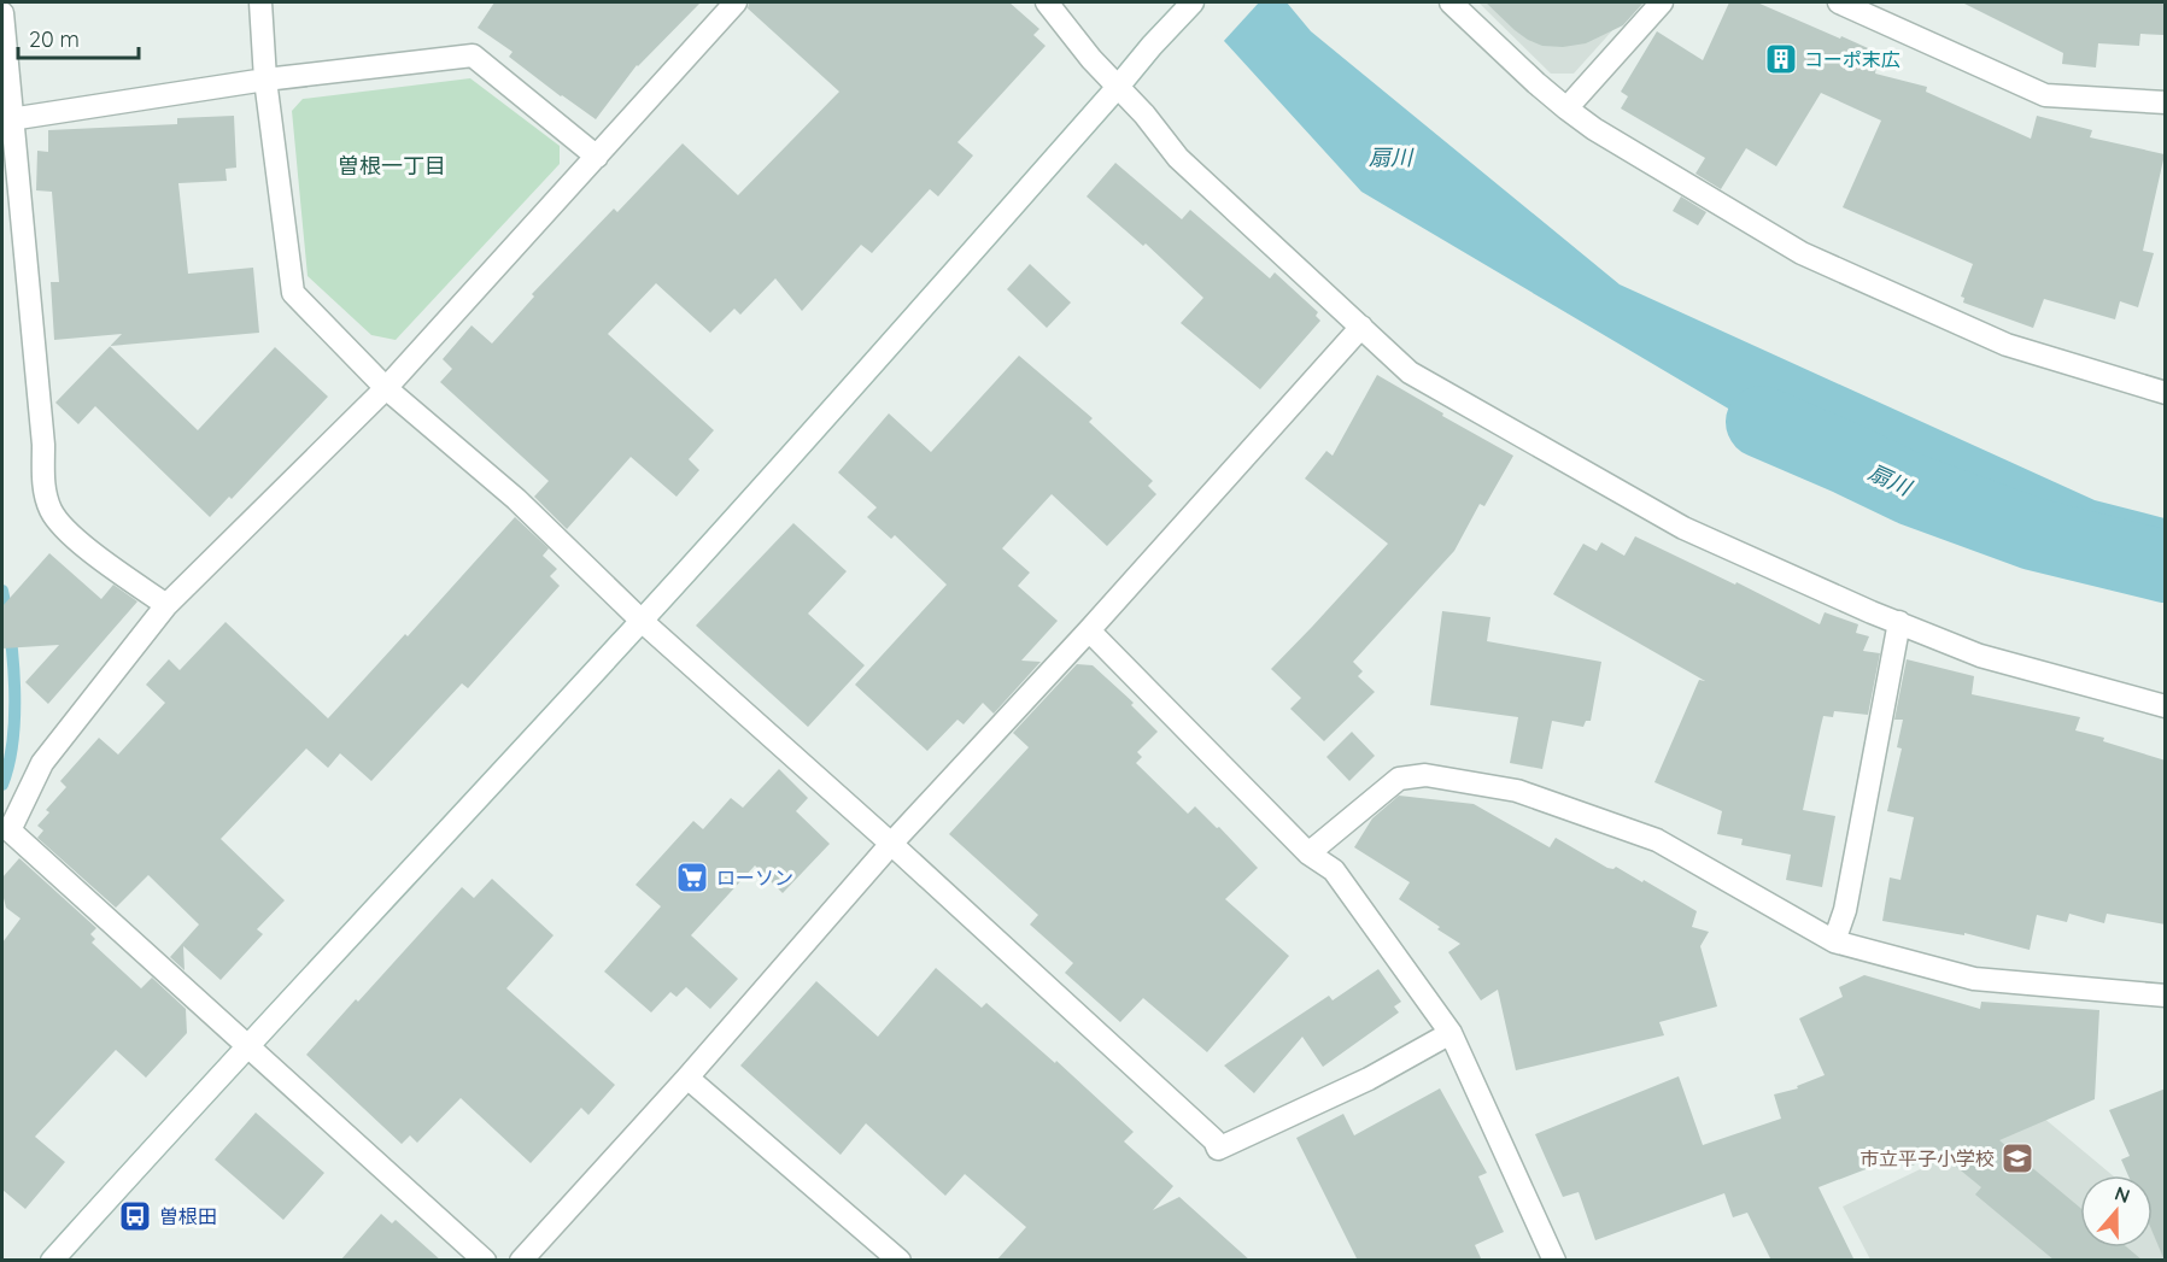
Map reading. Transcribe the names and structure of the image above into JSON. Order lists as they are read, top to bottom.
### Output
{
  "districts": ["曽根一丁目"],
  "water": ["扇川"],
  "places": {
    "building": ["コーポ末広"],
    "supermarket": ["ローソン"],
    "school or university": ["市立平子小学校"],
    "bus stop": ["曽根田"]
  },
  "scale_bar": "20 m",
  "north": "top"
}
